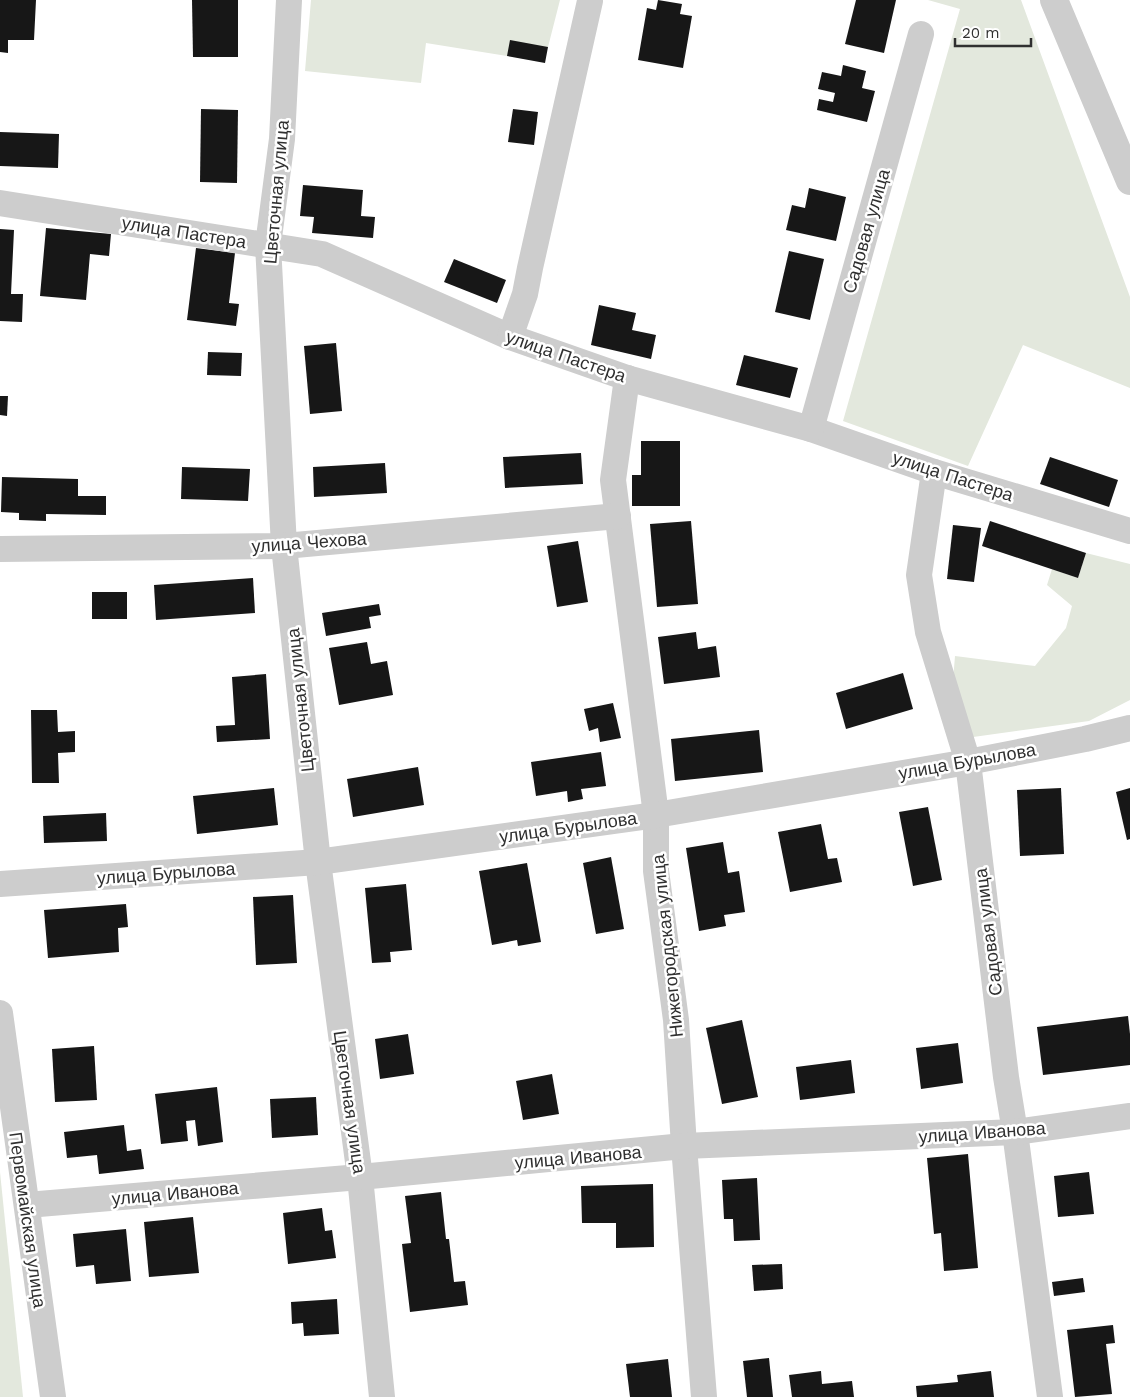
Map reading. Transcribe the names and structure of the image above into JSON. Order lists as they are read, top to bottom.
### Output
{
  "streets": {
    "street": [
      "Цветочная улица",
      "Садовая улица",
      "улица Пастера",
      "улица Чехова",
      "улица Бурылова",
      "Нижегородская улица",
      "улица Иванова",
      "Первомайская улица"
    ]
  },
  "crossings": [
    ["Цветочная улица", "улица Пастера"],
    ["Цветочная улица", "улица Чехова"],
    ["Цветочная улица", "улица Бурылова"],
    ["Цветочная улица", "улица Иванова"],
    ["Садовая улица", "улица Пастера"],
    ["Садовая улица", "улица Бурылова"],
    ["Садовая улица", "улица Иванова"],
    ["улица Пастера", "Нижегородская улица"],
    ["улица Чехова", "Нижегородская улица"],
    ["улица Бурылова", "Нижегородская улица"],
    ["Нижегородская улица", "улица Иванова"],
    ["улица Иванова", "Первомайская улица"]
  ],
  "scale_bar": "20 m"
}
